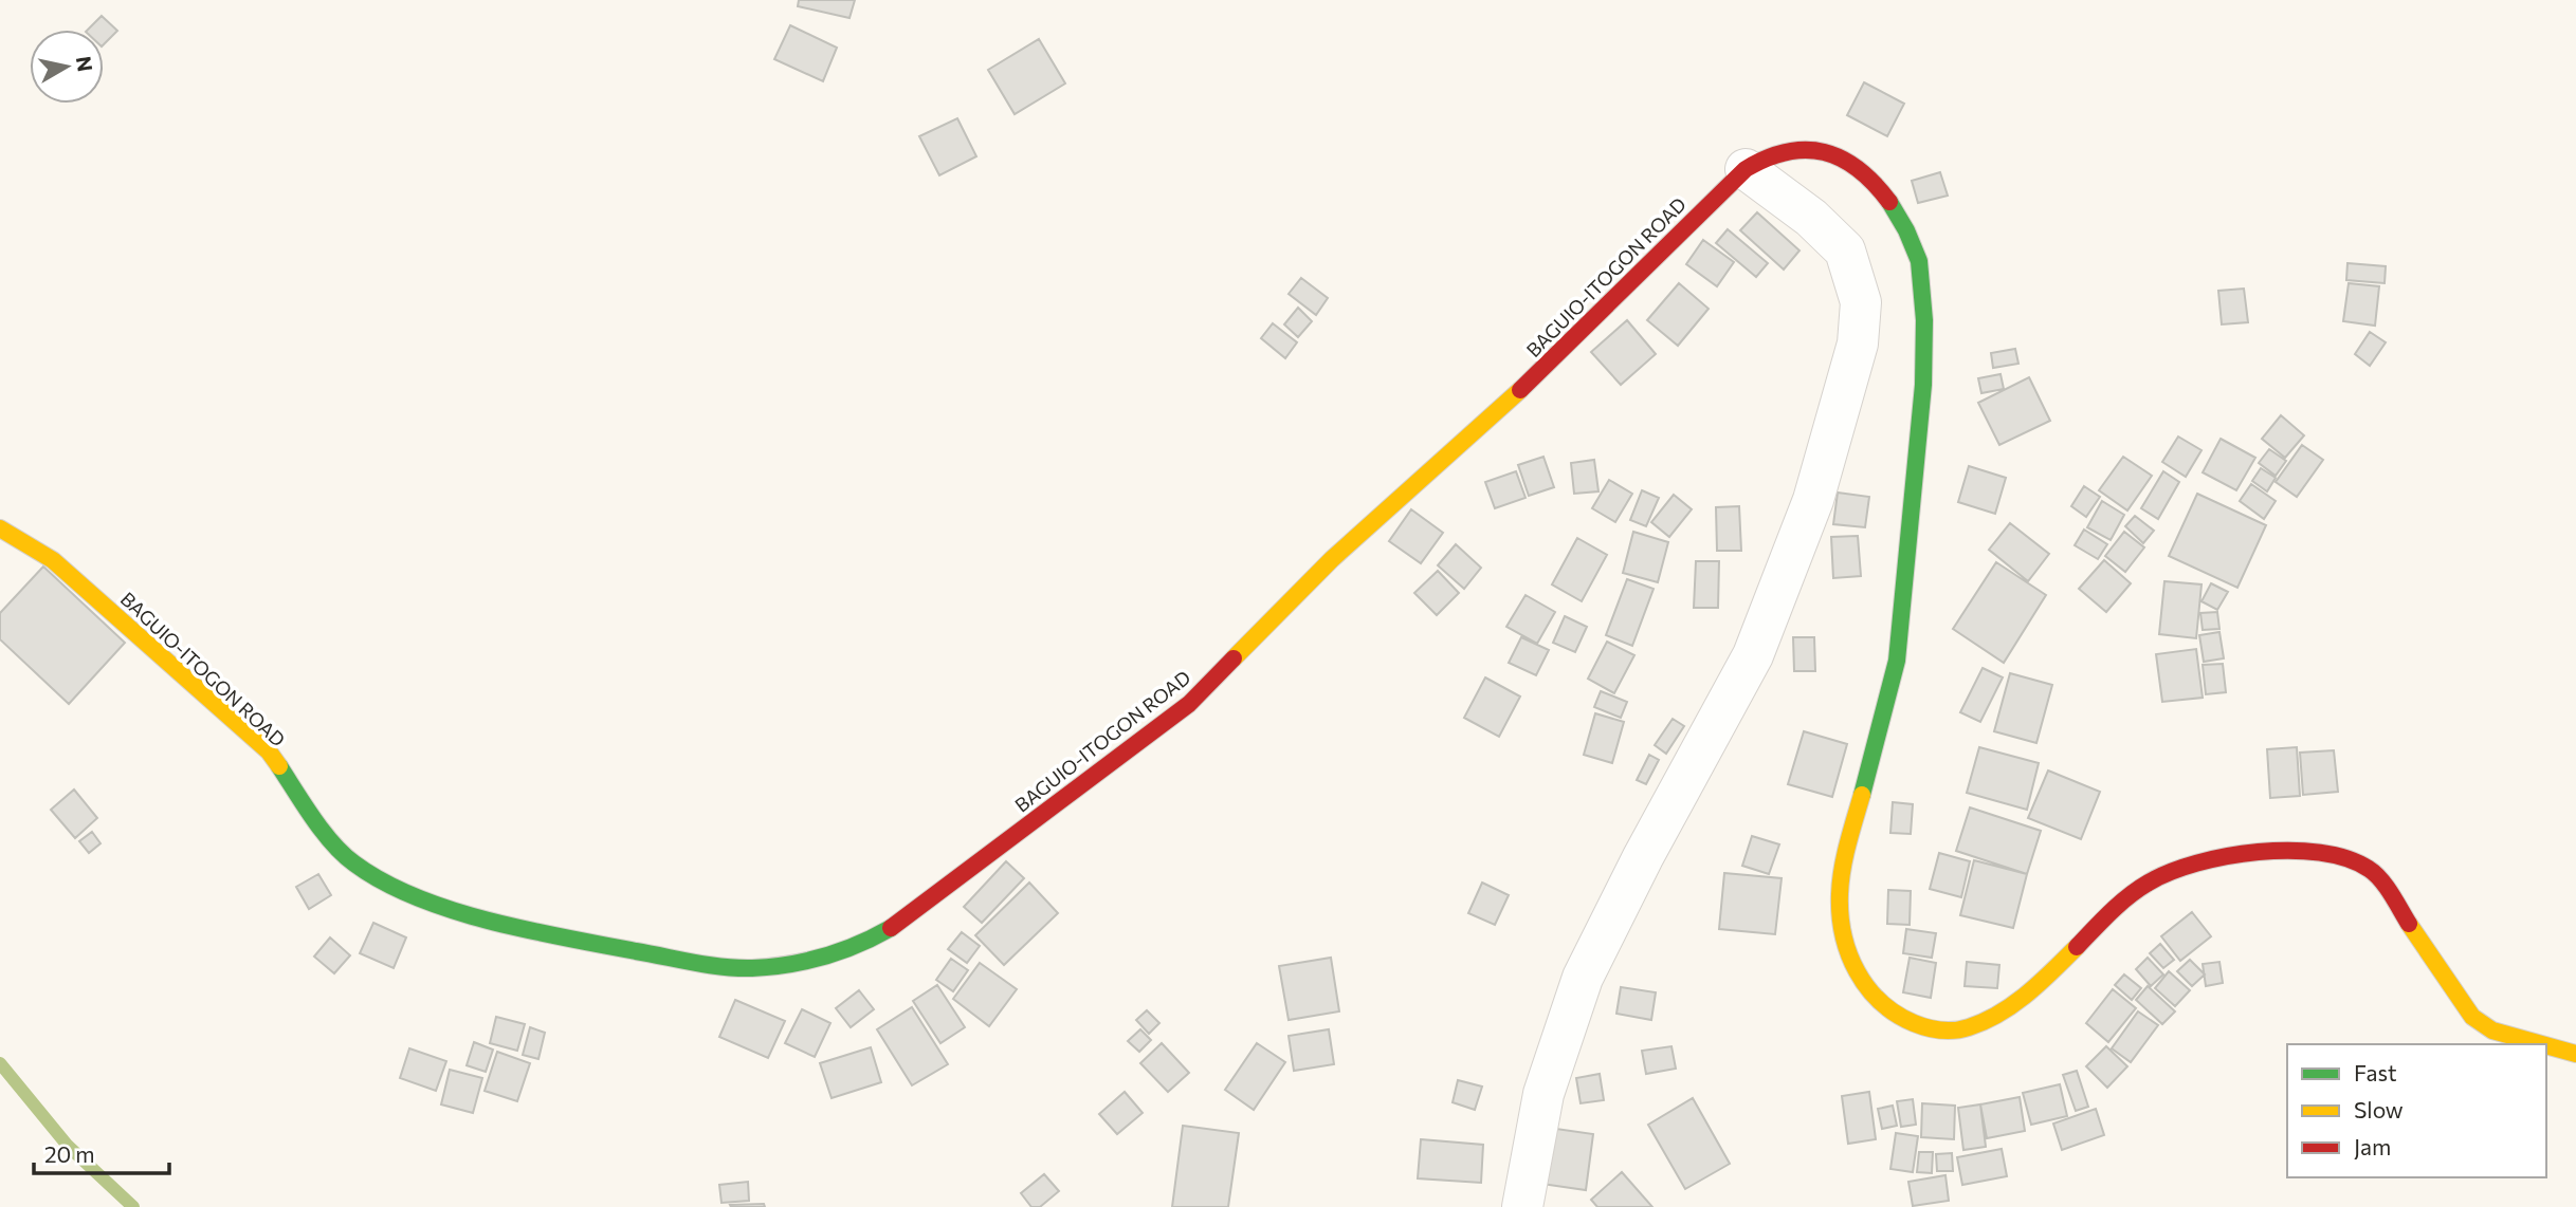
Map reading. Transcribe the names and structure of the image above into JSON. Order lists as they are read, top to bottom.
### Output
{
  "streets": {
    "main road": ["BAGUIO-ITOGON ROAD"]
  },
  "legend": ["Fast", "Slow", "Jam"],
  "scale_bar": "20 m",
  "north": "right"
}
